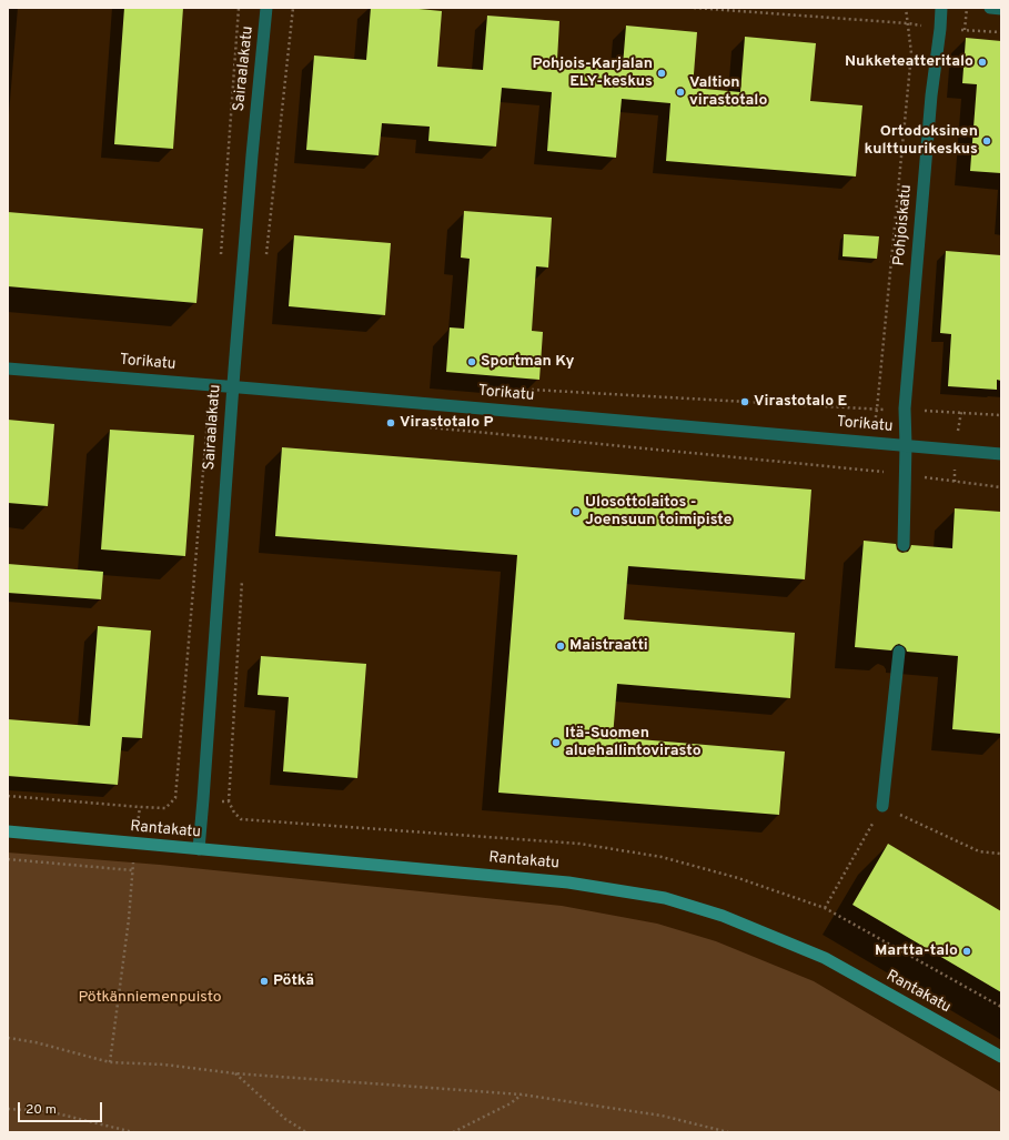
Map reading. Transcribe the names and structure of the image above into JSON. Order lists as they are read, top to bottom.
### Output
{
  "streets": {
    "main road": ["Rantakatu"],
    "street": ["Sairaalakatu", "Pohjoiskatu", "Torikatu"]
  },
  "crossings": [
    ["Sairaalakatu", "Torikatu"],
    ["Sairaalakatu", "Rantakatu"],
    ["Pohjoiskatu", "Torikatu"]
  ],
  "parks": ["Pötkänniemenpuisto"],
  "places": [
    "Nukketeatteritalo",
    "Pohjois-Karjalan ELY-keskus",
    "Valtion virastotalo",
    "Ortodoksinen kulttuurikeskus",
    "Sportman Ky",
    "Virastotalo E",
    "Virastotalo P",
    "Ulosottolaitos - Joensuun toimipiste",
    "Maistraatti",
    "Itä-Suomen aluehallintovirasto",
    "Martta-talo",
    "Pötkä"
  ],
  "scale_bar": "20 m"
}
